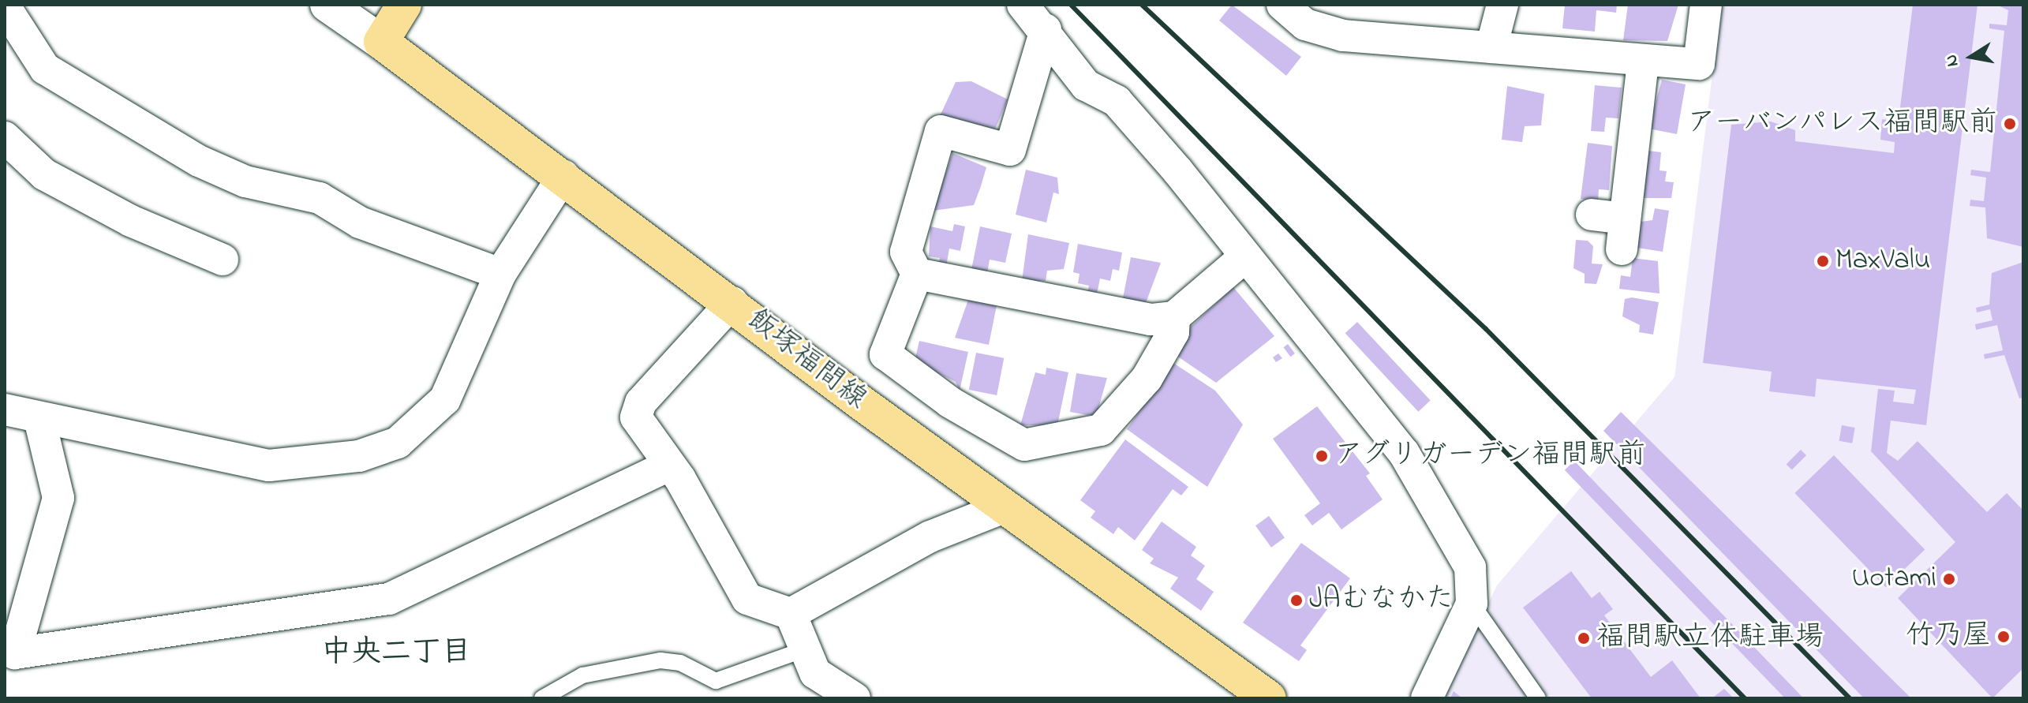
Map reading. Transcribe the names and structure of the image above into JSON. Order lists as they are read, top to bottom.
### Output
{
  "streets": {
    "main road": ["飯塚福間線"]
  },
  "districts": ["中央二丁目"],
  "places": [
    "アーバンパレス福間駅前",
    "MaxValu",
    "アグリガーデン福間駅前",
    "Uotami",
    "JAむなかた",
    "竹乃屋",
    "福間駅立体駐車場"
  ],
  "north": "left"
}
